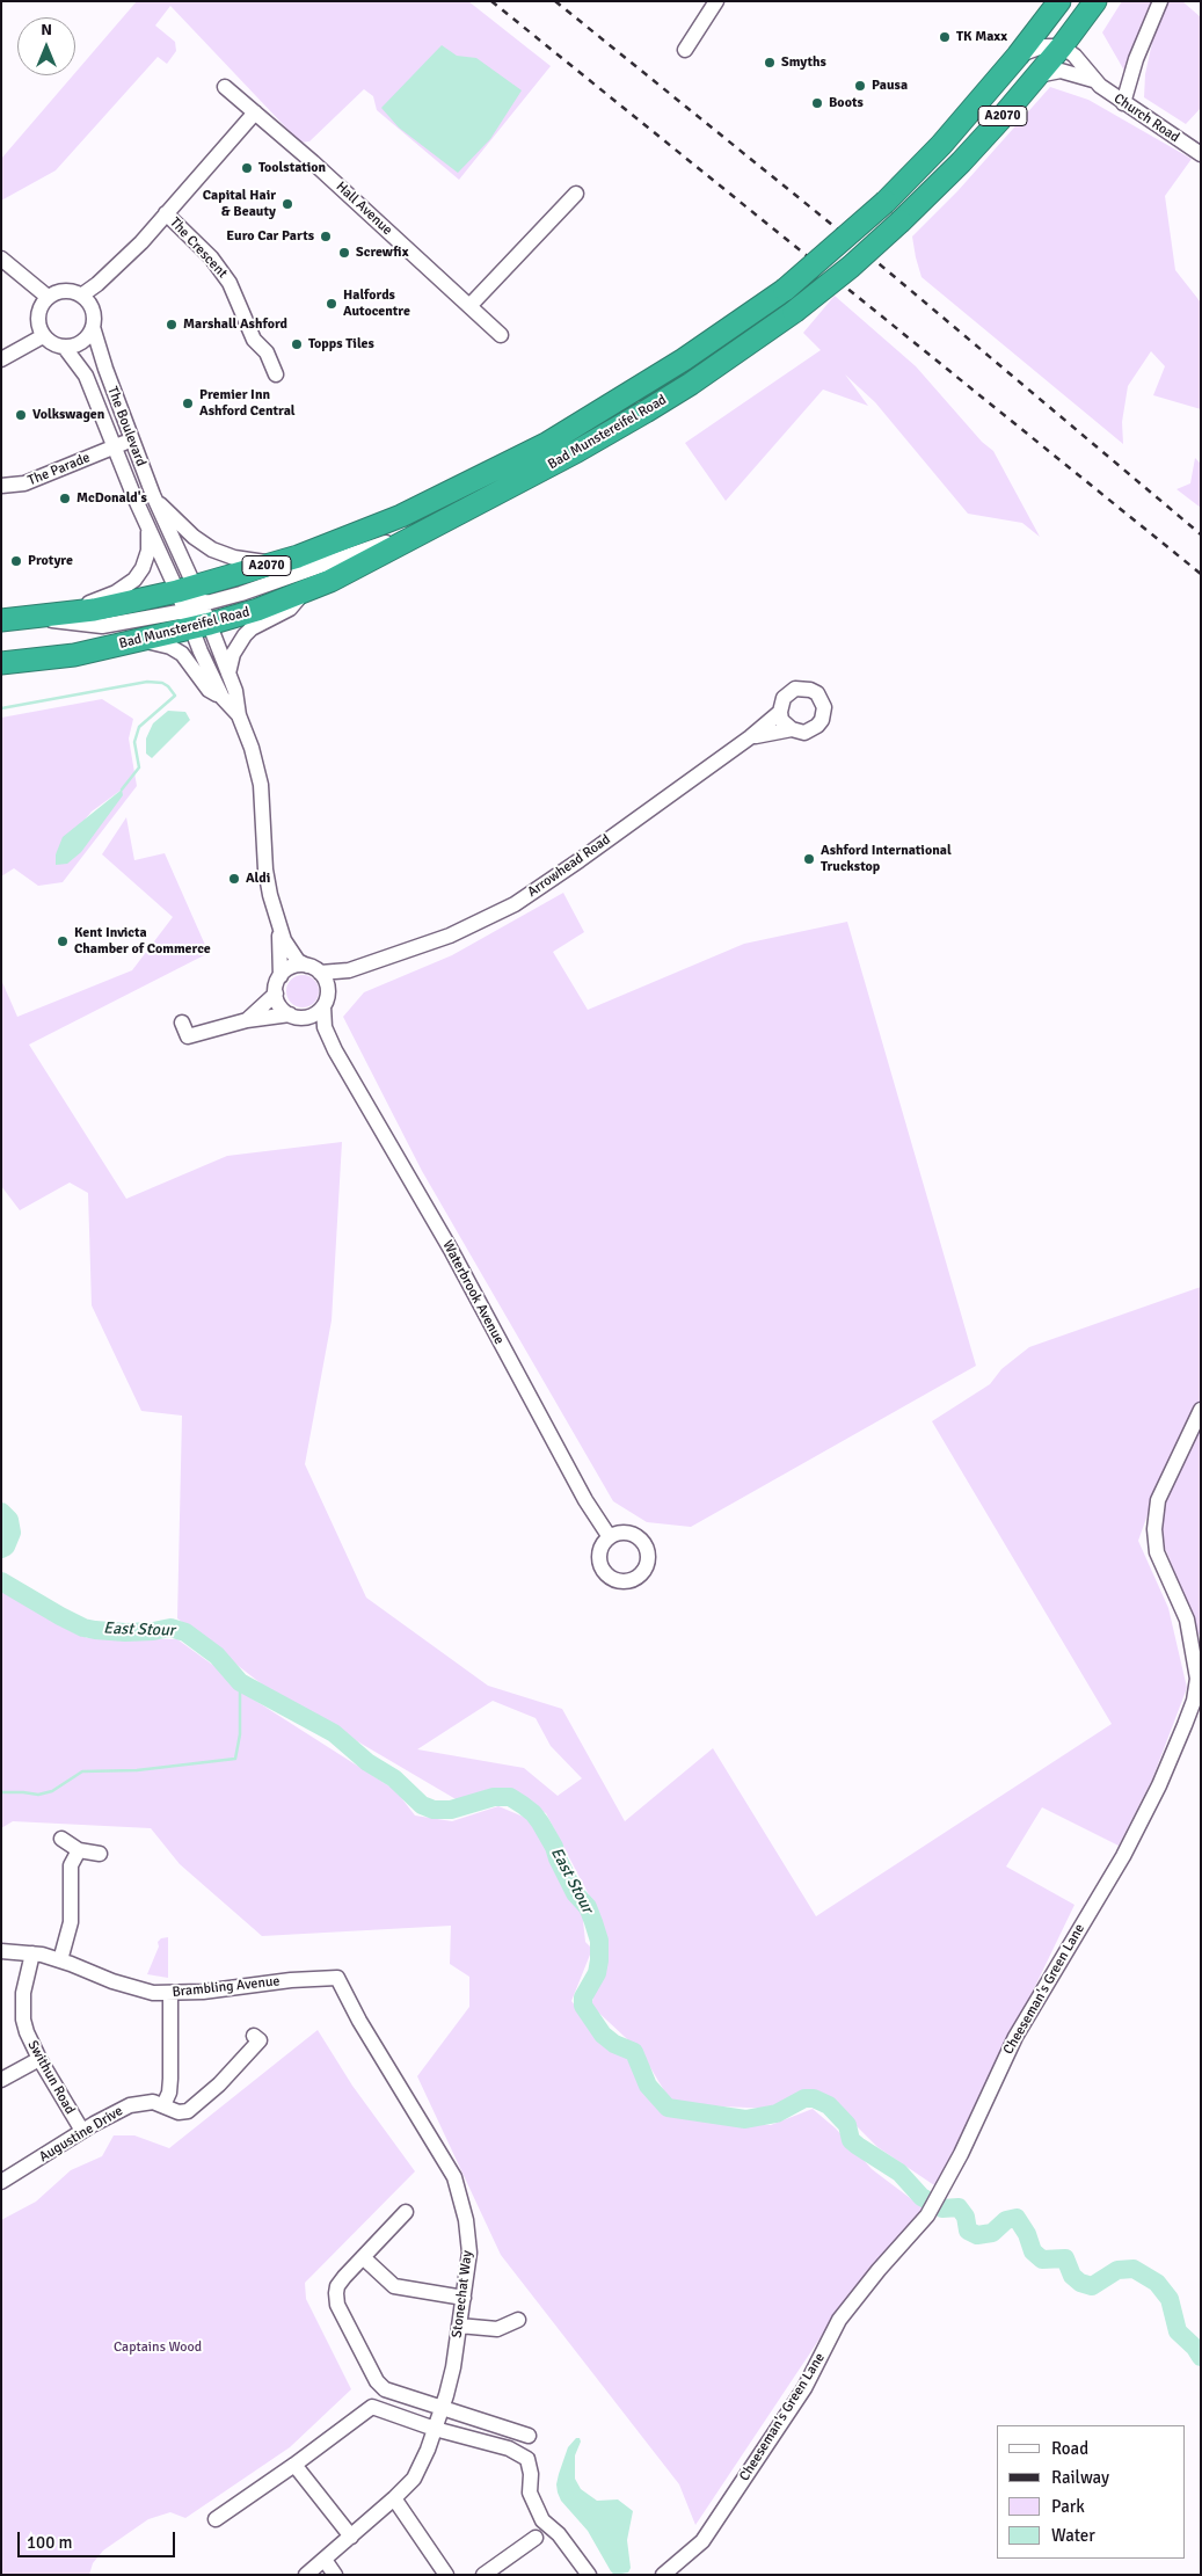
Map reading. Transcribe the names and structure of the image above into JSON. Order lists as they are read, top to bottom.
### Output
{
  "streets": {
    "highway": ["A2070", "Bad Munstereifel Road"],
    "street": [
      "Church Road",
      "Hall Avenue",
      "The Crescent",
      "The Boulevard",
      "The Parade",
      "Arrowhead Road",
      "Waterbrook Avenue",
      "Brambling Avenue",
      "Cheeseman's Green Lane",
      "Swithun Road",
      "Augustine Drive",
      "Stonechat Way"
    ]
  },
  "crossings": [
    ["Church Road", "Bad Munstereifel Road"],
    ["The Boulevard", "Bad Munstereifel Road"],
    ["The Boulevard", "The Parade"],
    ["Arrowhead Road", "Waterbrook Avenue"],
    ["Brambling Avenue", "Swithun Road"],
    ["Brambling Avenue", "Stonechat Way"],
    ["Swithun Road", "Augustine Drive"]
  ],
  "water": ["East Stour"],
  "parks": ["Captains Wood"],
  "places": [
    "TK Maxx",
    "Smyths",
    "Pausa",
    "Boots",
    "Toolstation",
    "Capital Hair & Beauty",
    "Euro Car Parts",
    "Screwfix",
    "Halfords Autocentre",
    "Marshall Ashford",
    "Topps Tiles",
    "Premier Inn Ashford Central",
    "Volkswagen",
    "McDonald's",
    "Protyre",
    "Ashford International Truckstop",
    "Aldi",
    "Kent Invicta Chamber of Commerce"
  ],
  "legend": [
    "Road",
    "Railway",
    "Park",
    "Water"
  ],
  "scale_bar": "100 m",
  "north": "top"
}
